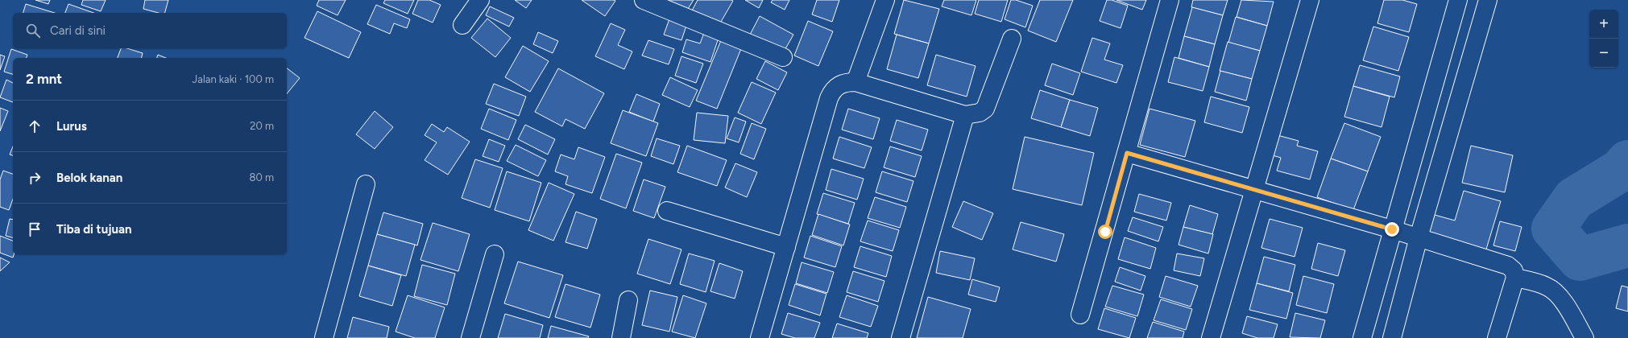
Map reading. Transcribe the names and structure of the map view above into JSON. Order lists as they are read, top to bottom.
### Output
{
  "page": {
    "map_buttons": ["+", "−"],
    "search": "Cari di sini",
    "heading": ["2 mnt", "Jalan kaki · 100 m"],
    "list": [
      ["Lurus", "20 m"],
      ["Belok kanan", "80 m"],
      "Tiba di tujuan"
    ]
  }
}
